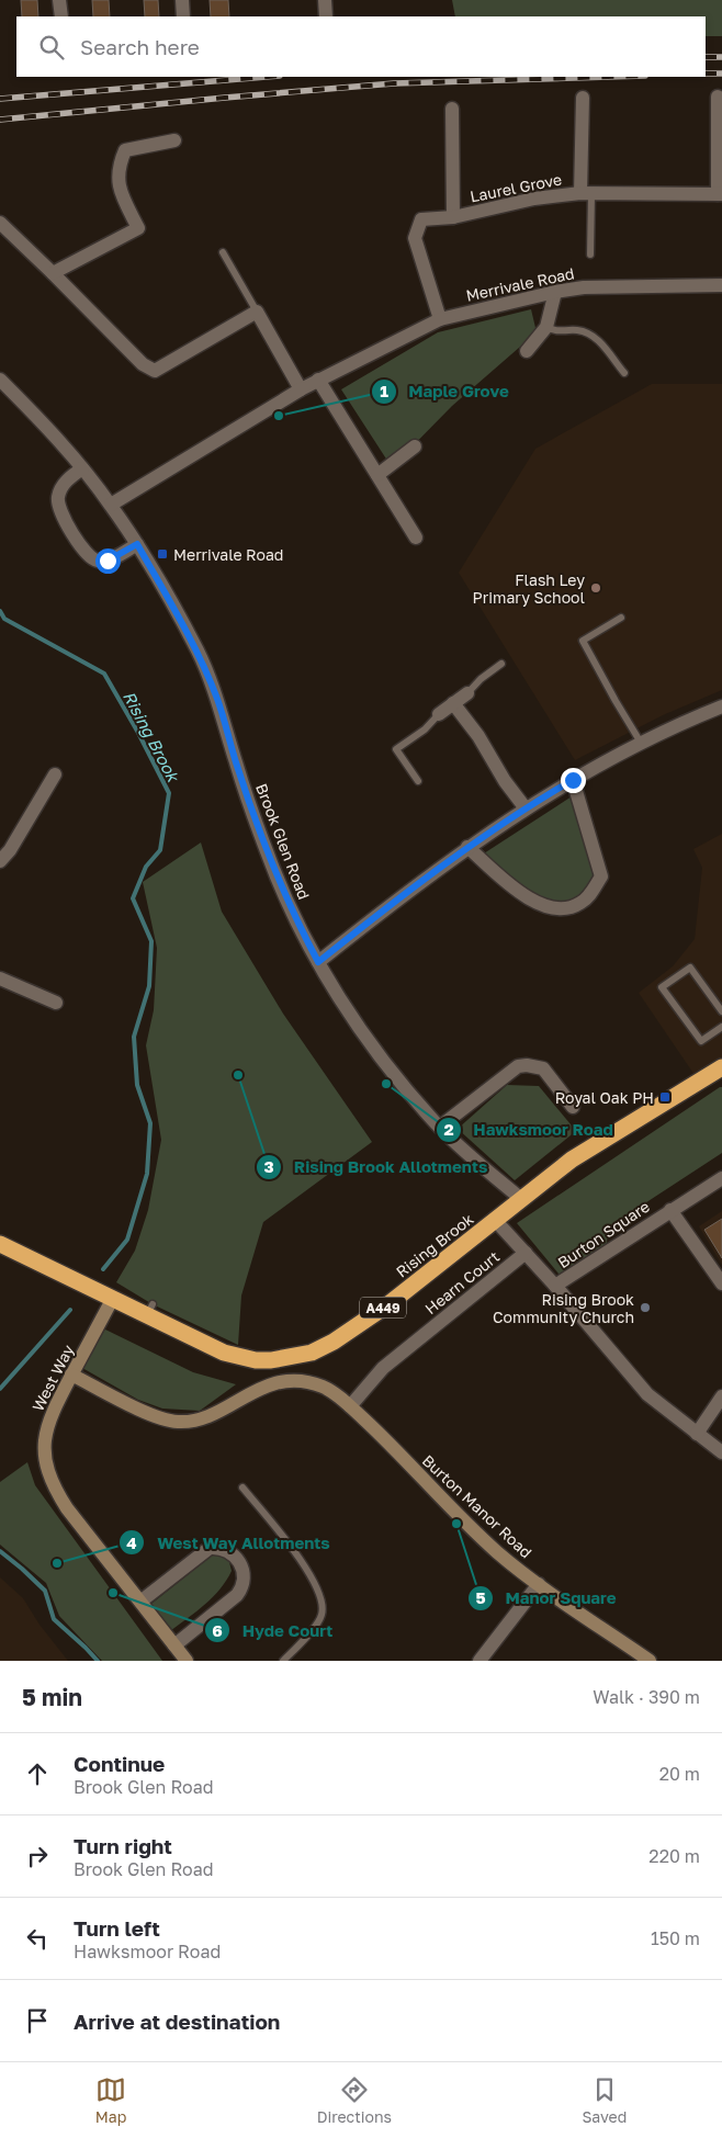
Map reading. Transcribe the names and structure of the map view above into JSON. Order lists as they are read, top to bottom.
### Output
{
  "streets": {
    "highway": ["Rising Brook", "A449"],
    "street": [
      "Laurel Grove",
      "Merrivale Road",
      "Brook Glen Road",
      "Burton Square",
      "Hearn Court",
      "West Way",
      "Burton Manor Road"
    ]
  },
  "crossings": [
    ["Laurel Grove", "Merrivale Road"],
    ["Merrivale Road", "Brook Glen Road"],
    ["Brook Glen Road", "Rising Brook"],
    ["Rising Brook", "West Way"],
    ["Hearn Court", "Burton Manor Road"],
    ["West Way", "Burton Manor Road"]
  ],
  "water": ["Rising Brook"],
  "places": {
    "other": [
      "Maple Grove",
      "Flash Ley Primary School",
      "Rising Brook Allotments",
      "Hawksmoor Road",
      "Rising Brook Community Church",
      "Manor Square",
      "West Way Allotments",
      "Hyde Court"
    ],
    "transit": ["Merrivale Road", "Royal Oak PH"]
  },
  "page": {
    "search": "Search here",
    "heading": ["5 min", "Walk · 390 m"],
    "list": [
      ["Continue", "Brook Glen Road", "20 m"],
      ["Turn right", "Brook Glen Road", "220 m"],
      ["Turn left", "Hawksmoor Road", "150 m"],
      "Arrive at destination"
    ],
    "nav": ["Map", "Directions", "Saved"]
  }
}
